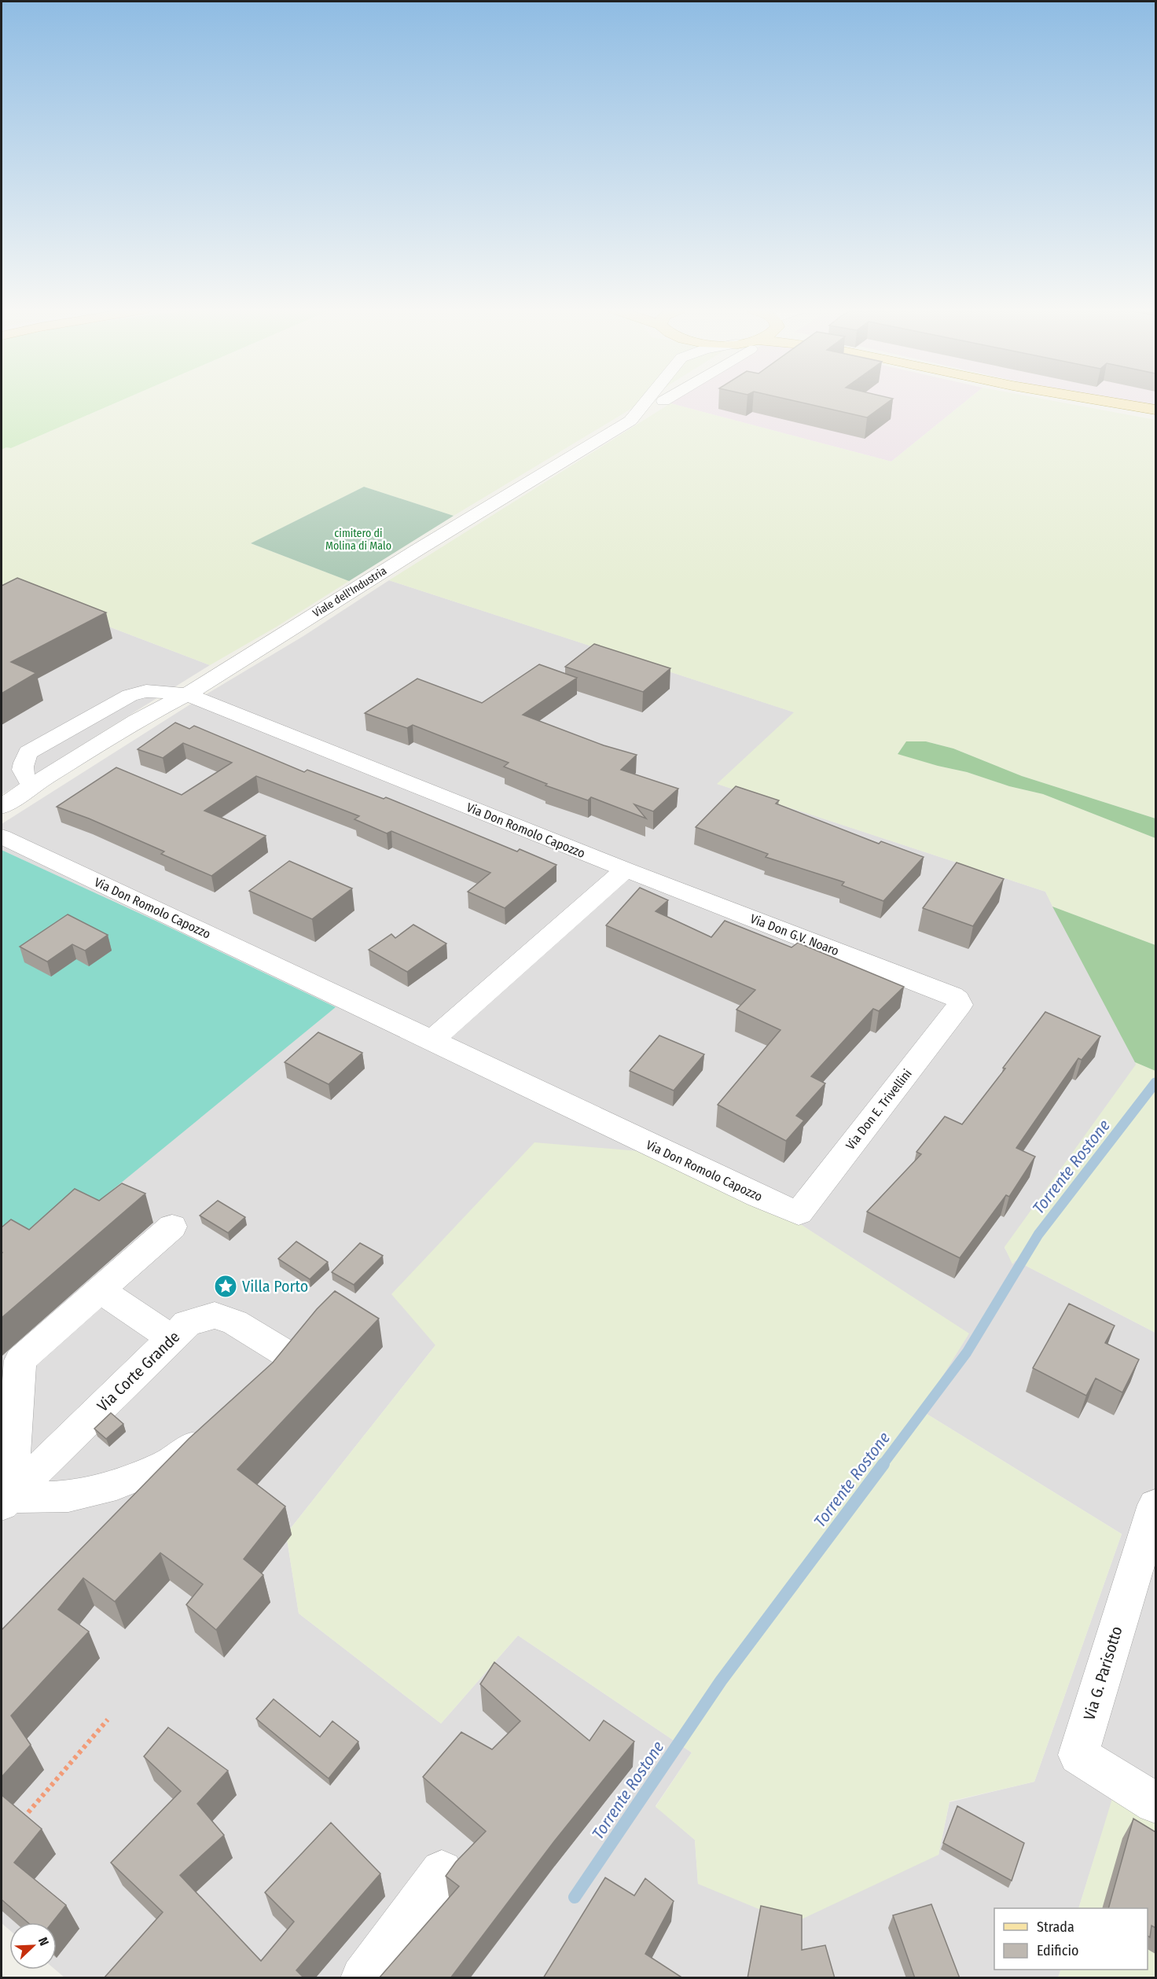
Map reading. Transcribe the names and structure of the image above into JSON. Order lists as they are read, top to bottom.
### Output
{
  "streets": {
    "street": [
      "Viale dell'Industria",
      "Via Don Romolo Capozzo",
      "Via Don G.V. Noaro",
      "Via Don E. Trivellini",
      "Via Corte Grande",
      "Via G. Parisotto"
    ]
  },
  "crossings": [
    ["Viale dell'Industria", "Via Don Romolo Capozzo"],
    ["Via Don Romolo Capozzo", "Via Don G.V. Noaro"],
    ["Via Don Romolo Capozzo", "Via Don E. Trivellini"],
    ["Via Don G.V. Noaro", "Via Don E. Trivellini"]
  ],
  "water": ["Torrente Rostone"],
  "parks": ["cimitero di Molina di Malo"],
  "places": {
    "place": ["Villa Porto"]
  },
  "legend": ["Strada", "Edificio"],
  "north": "top right"
}
